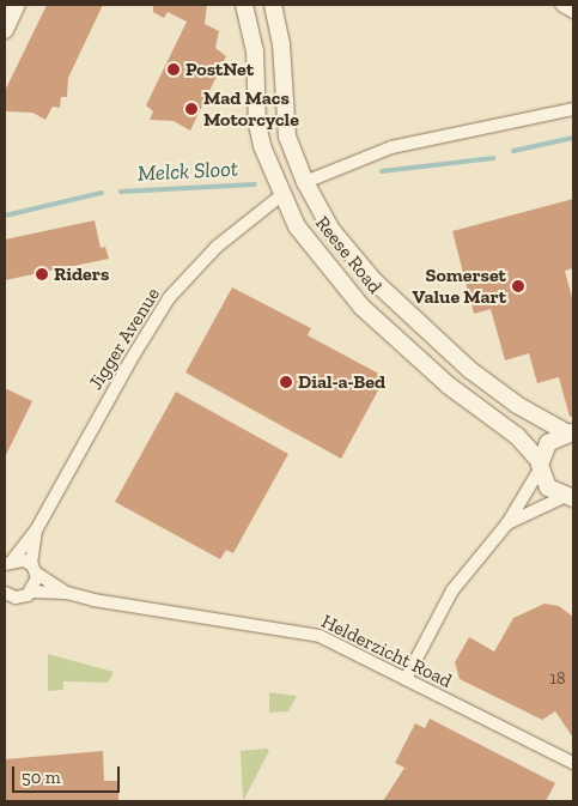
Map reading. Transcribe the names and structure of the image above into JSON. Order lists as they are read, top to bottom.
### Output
{
  "streets": {
    "street": ["Reese Road", "Jigger Avenue", "Helderzicht Road"]
  },
  "crossings": [
    ["Reese Road", "Jigger Avenue"],
    ["Jigger Avenue", "Helderzicht Road"]
  ],
  "water": ["Melck Sloot"],
  "places": [
    "PostNet",
    "Mad Macs Motorcycle",
    "Riders",
    "Somerset Value Mart",
    "Dial-a-Bed"
  ],
  "house_numbers": ["18"],
  "scale_bar": "50 m"
}
